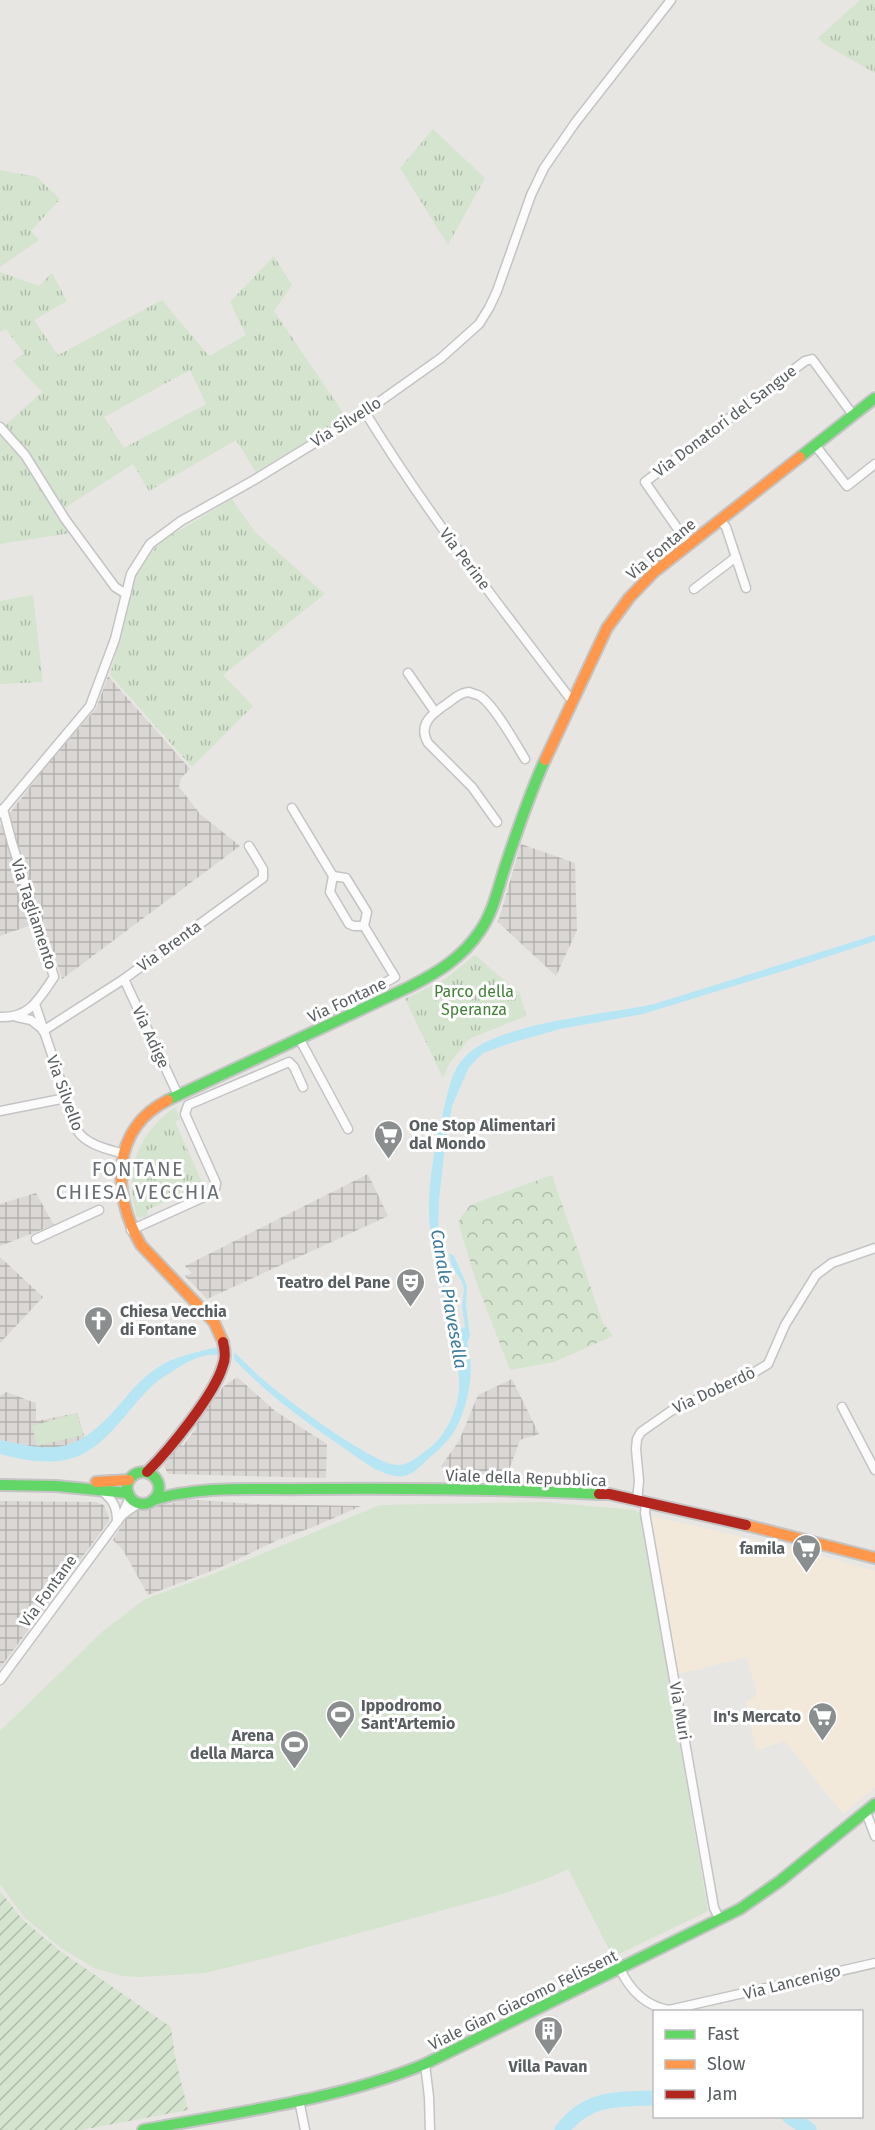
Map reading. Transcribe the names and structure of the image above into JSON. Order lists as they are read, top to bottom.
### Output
{
  "streets": {
    "main road": ["Via Fontane", "Viale della Repubblica", "Viale Gian Giacomo Felissent"],
    "street": [
      "Via Donatori del Sangue",
      "Via Silvello",
      "Via Perine",
      "Via Tagliamento",
      "Via Brenta",
      "Via Adige",
      "Via Doberdò",
      "Via Muri",
      "Via Lancenigo"
    ]
  },
  "crossings": [
    ["Via Donatori del Sangue", "Via Fontane"],
    ["Via Silvello", "Via Fontane"],
    ["Via Silvello", "Via Perine"],
    ["Via Silvello", "Via Tagliamento"],
    ["Via Silvello", "Via Brenta"],
    ["Via Fontane", "Via Perine"],
    ["Via Fontane", "Via Adige"],
    ["Via Fontane", "Viale della Repubblica"],
    ["Via Brenta", "Via Adige"],
    ["Via Doberdò", "Viale della Repubblica"],
    ["Via Doberdò", "Via Muri"],
    ["Viale della Repubblica", "Via Muri"],
    ["Via Muri", "Viale Gian Giacomo Felissent"],
    ["Via Lancenigo", "Viale Gian Giacomo Felissent"]
  ],
  "districts": ["FONTANE CHIESA VECCHIA"],
  "water": ["Canale Piavesella"],
  "parks": ["Parco della Speranza"],
  "places": {
    "supermarket": ["One Stop Alimentari dal Mondo", "famila", "In's Mercato"],
    "theatre": ["Teatro del Pane"],
    "church": ["Chiesa Vecchia di Fontane"],
    "sports": ["Ippodromo Sant'Artemio", "Arena della Marca"],
    "building": ["Villa Pavan"]
  },
  "legend": ["Fast", "Slow", "Jam"]
}
